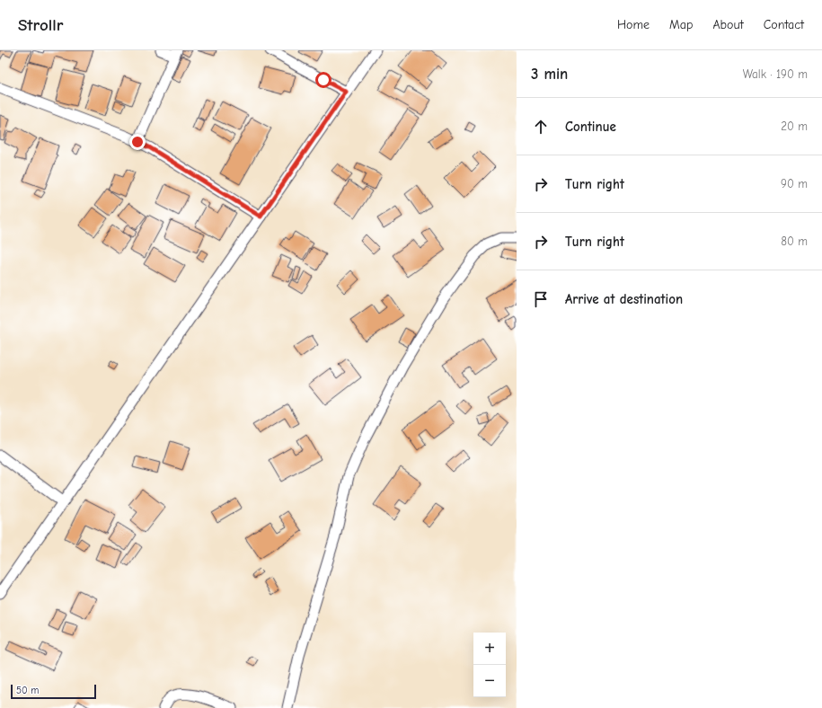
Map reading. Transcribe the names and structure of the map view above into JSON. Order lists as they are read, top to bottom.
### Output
{
  "scale_bar": "50 m",
  "page": {
    "header": "Strollr",
    "nav": [
      "Home",
      "Map",
      "About",
      "Contact"
    ],
    "heading": ["3 min", "Walk · 190 m"],
    "list": [
      ["Continue", "20 m"],
      ["Turn right", "90 m"],
      ["Turn right", "80 m"],
      "Arrive at destination"
    ],
    "map_buttons": ["+", "−"],
    "scale": "50 m"
  }
}
